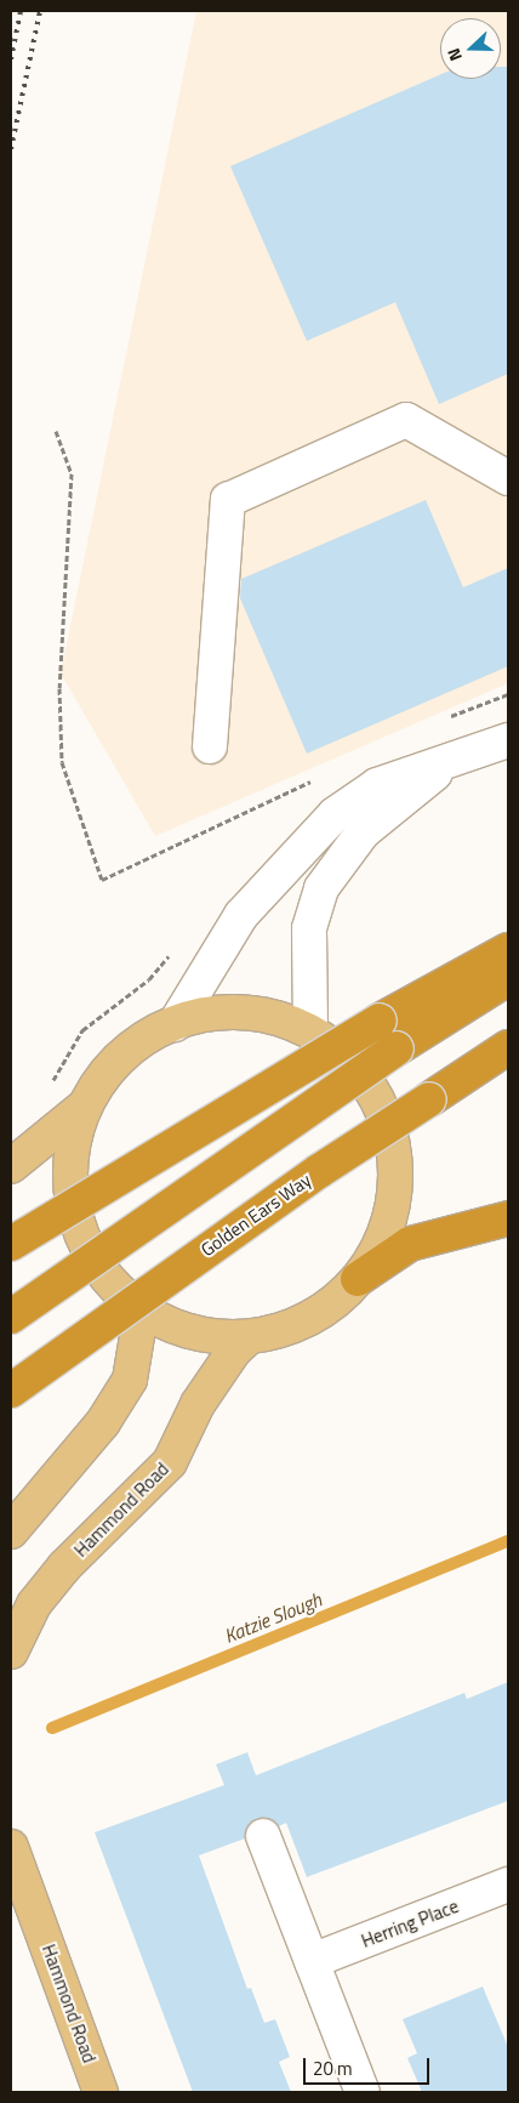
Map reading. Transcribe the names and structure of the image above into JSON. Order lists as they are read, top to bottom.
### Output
{
  "streets": {
    "highway": ["Golden Ears Way"],
    "main road": ["Hammond Road"],
    "street": ["Herring Place"]
  },
  "water": ["Katzie Slough"],
  "scale_bar": "20 m",
  "north": "left"
}
